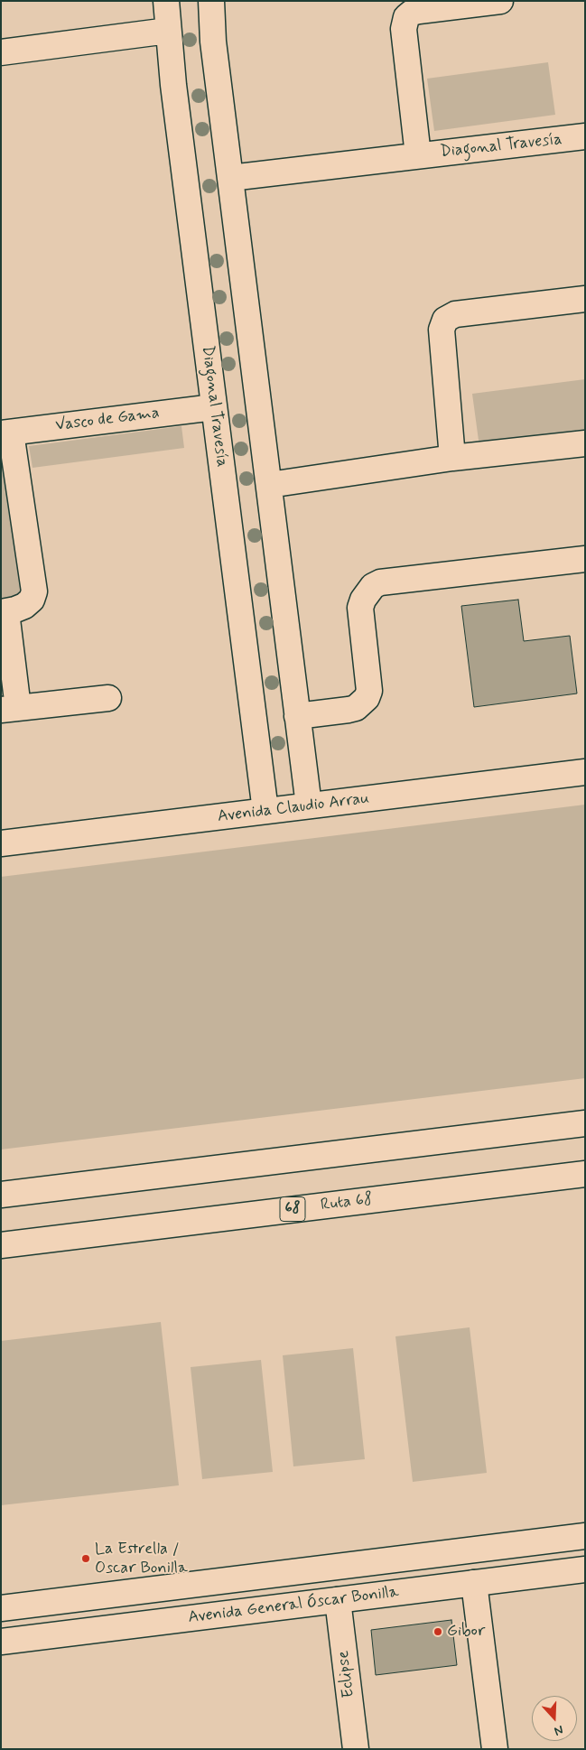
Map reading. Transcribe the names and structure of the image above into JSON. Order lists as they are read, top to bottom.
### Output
{
  "streets": {
    "main road": [
      "Diagonal Travesía",
      "Vasco de Gama",
      "Avenida Claudio Arrau",
      "Ruta 68",
      "68",
      "Avenida General Óscar Bonilla",
      "Eclipse"
    ]
  },
  "crossings": [
    ["Diagonal Travesía", "Vasco de Gama"],
    ["Diagonal Travesía", "Avenida Claudio Arrau"],
    ["Avenida General Óscar Bonilla", "Eclipse"]
  ],
  "places": ["La Estrella / Oscar Bonilla", "Gibor"],
  "north": "bottom"
}
